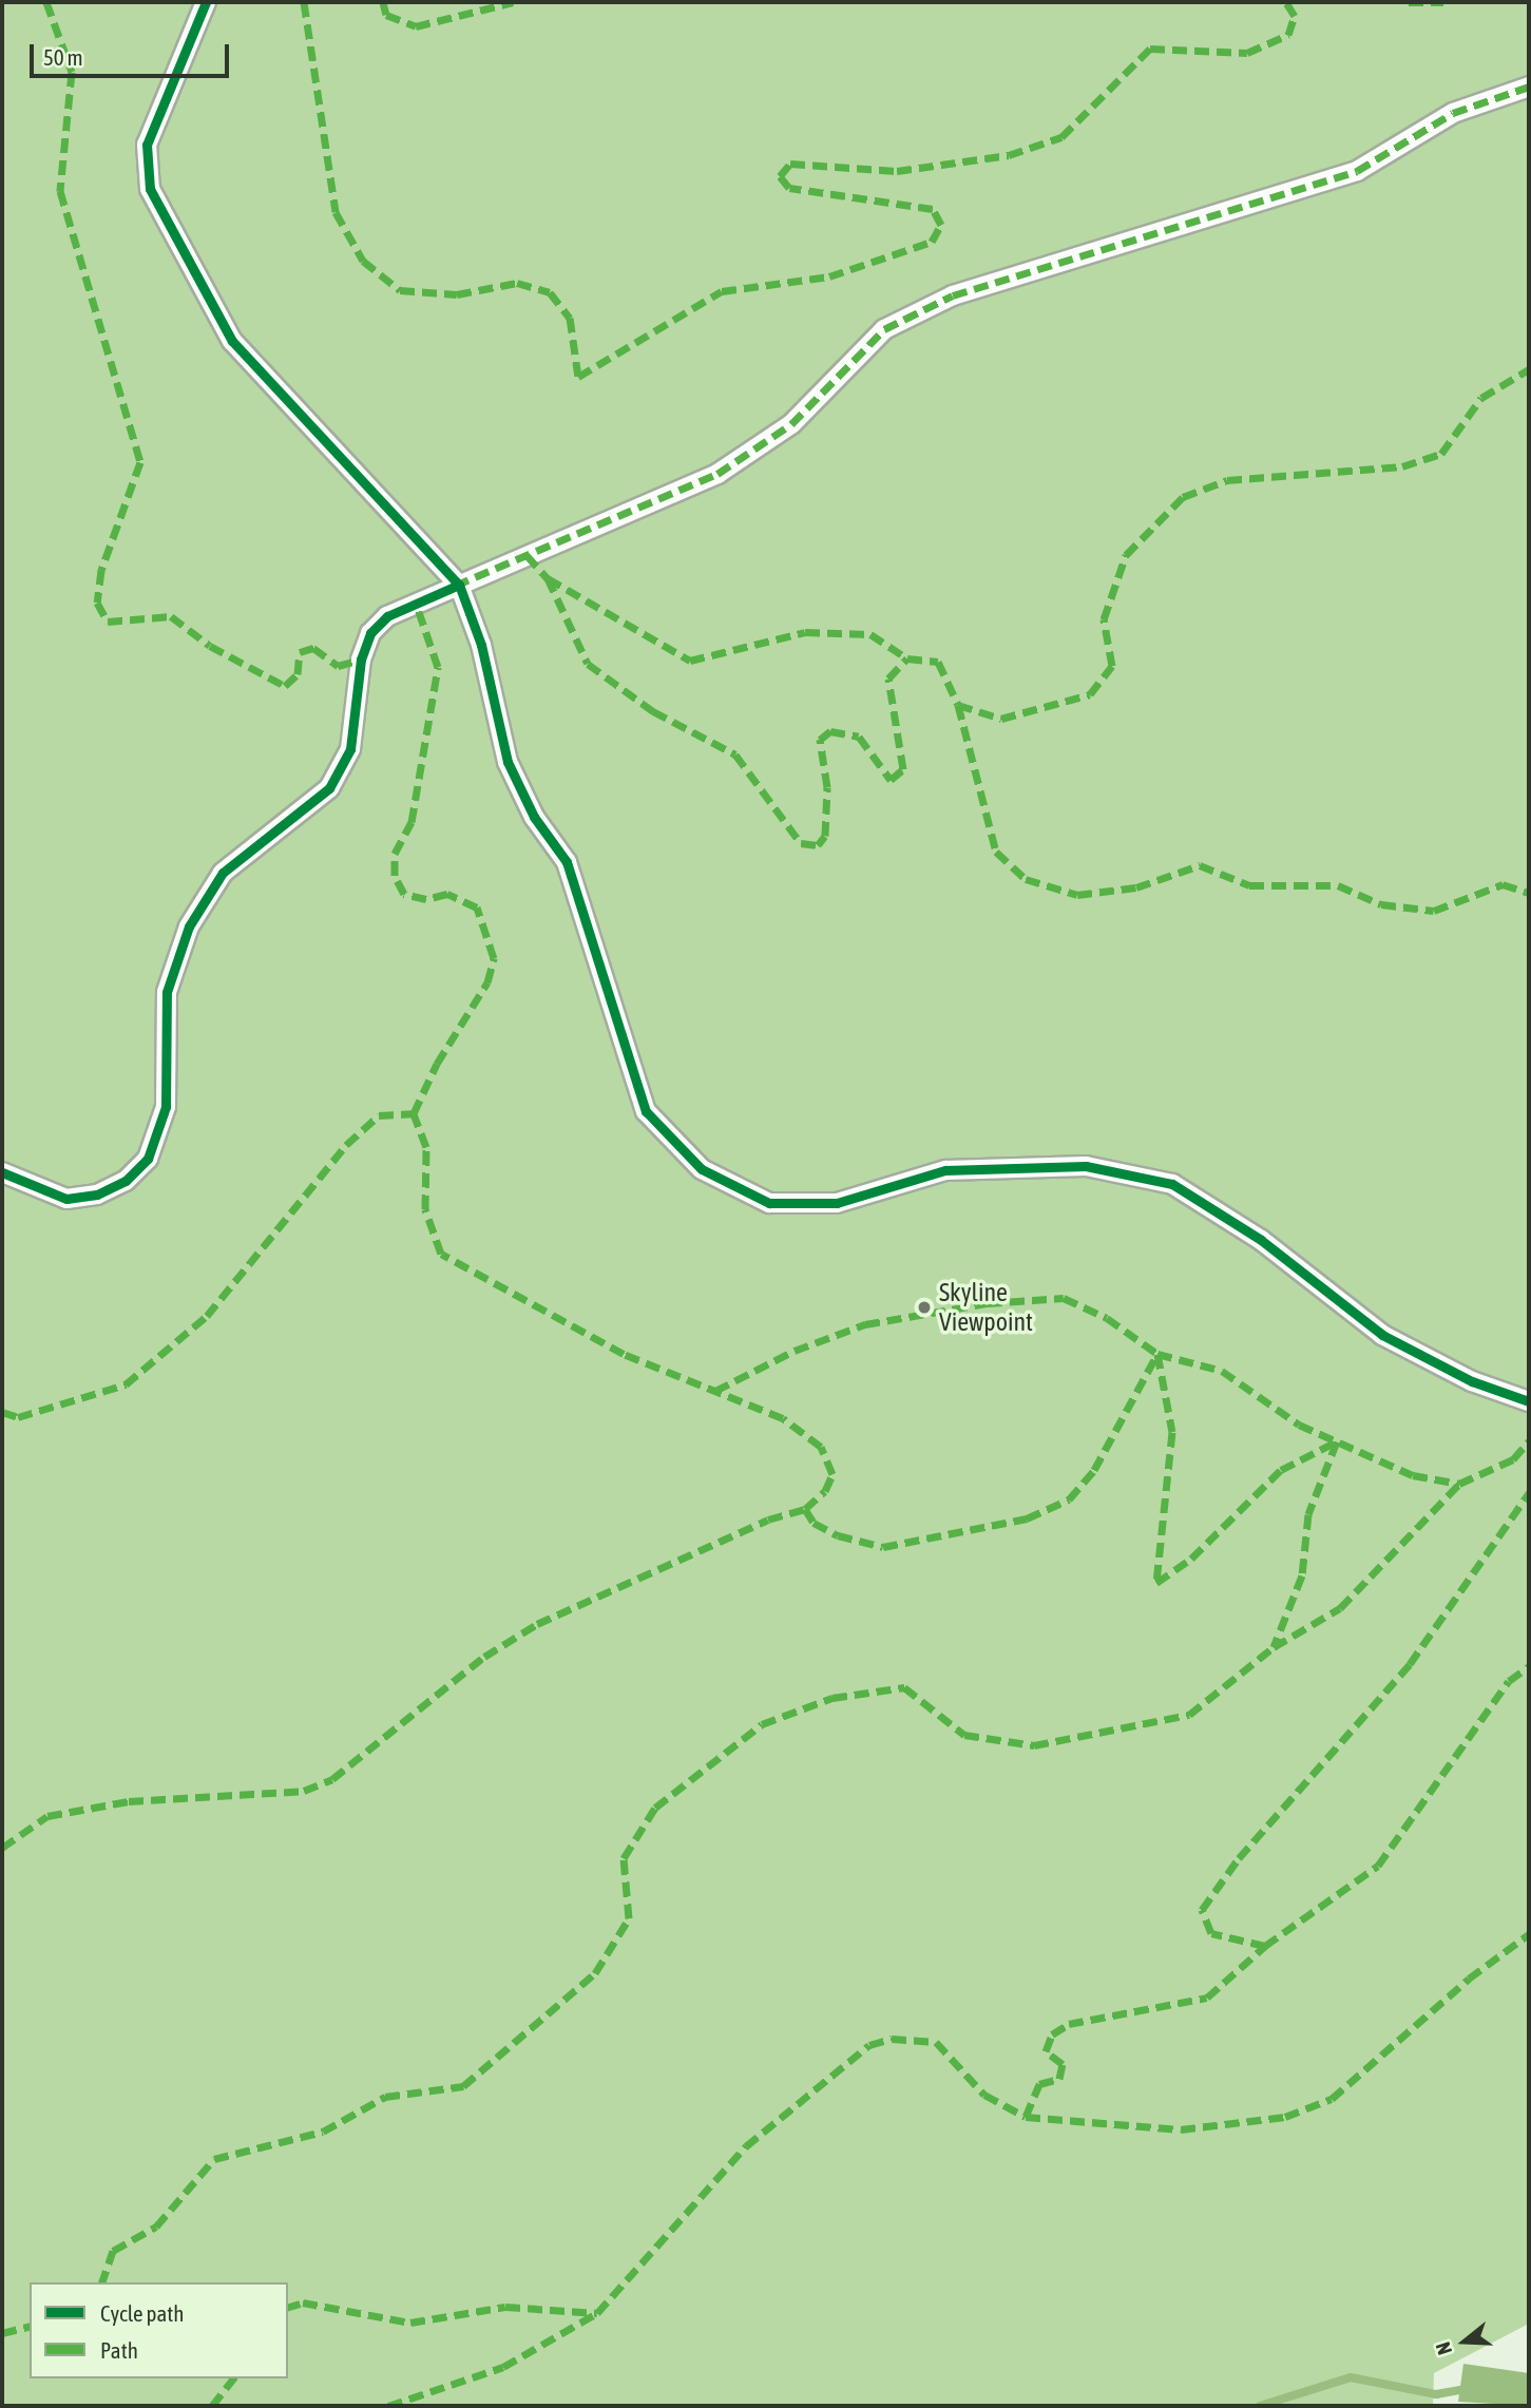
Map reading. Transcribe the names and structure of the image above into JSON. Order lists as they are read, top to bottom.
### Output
{
  "places": ["Skyline Viewpoint"],
  "legend": ["Cycle path", "Path"],
  "scale_bar": "50 m",
  "north": "left"
}
